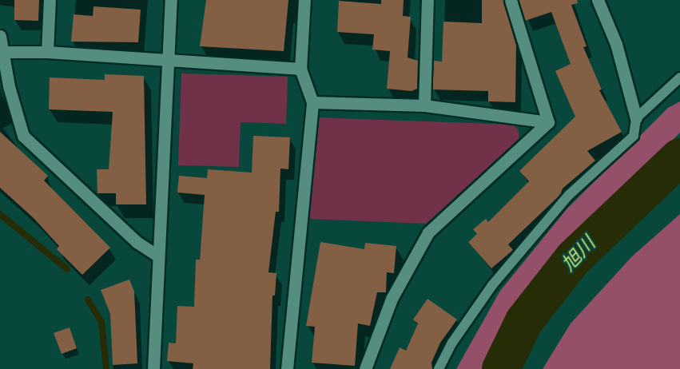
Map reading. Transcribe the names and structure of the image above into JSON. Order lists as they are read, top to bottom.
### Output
{
  "water": ["旭川"]
}
